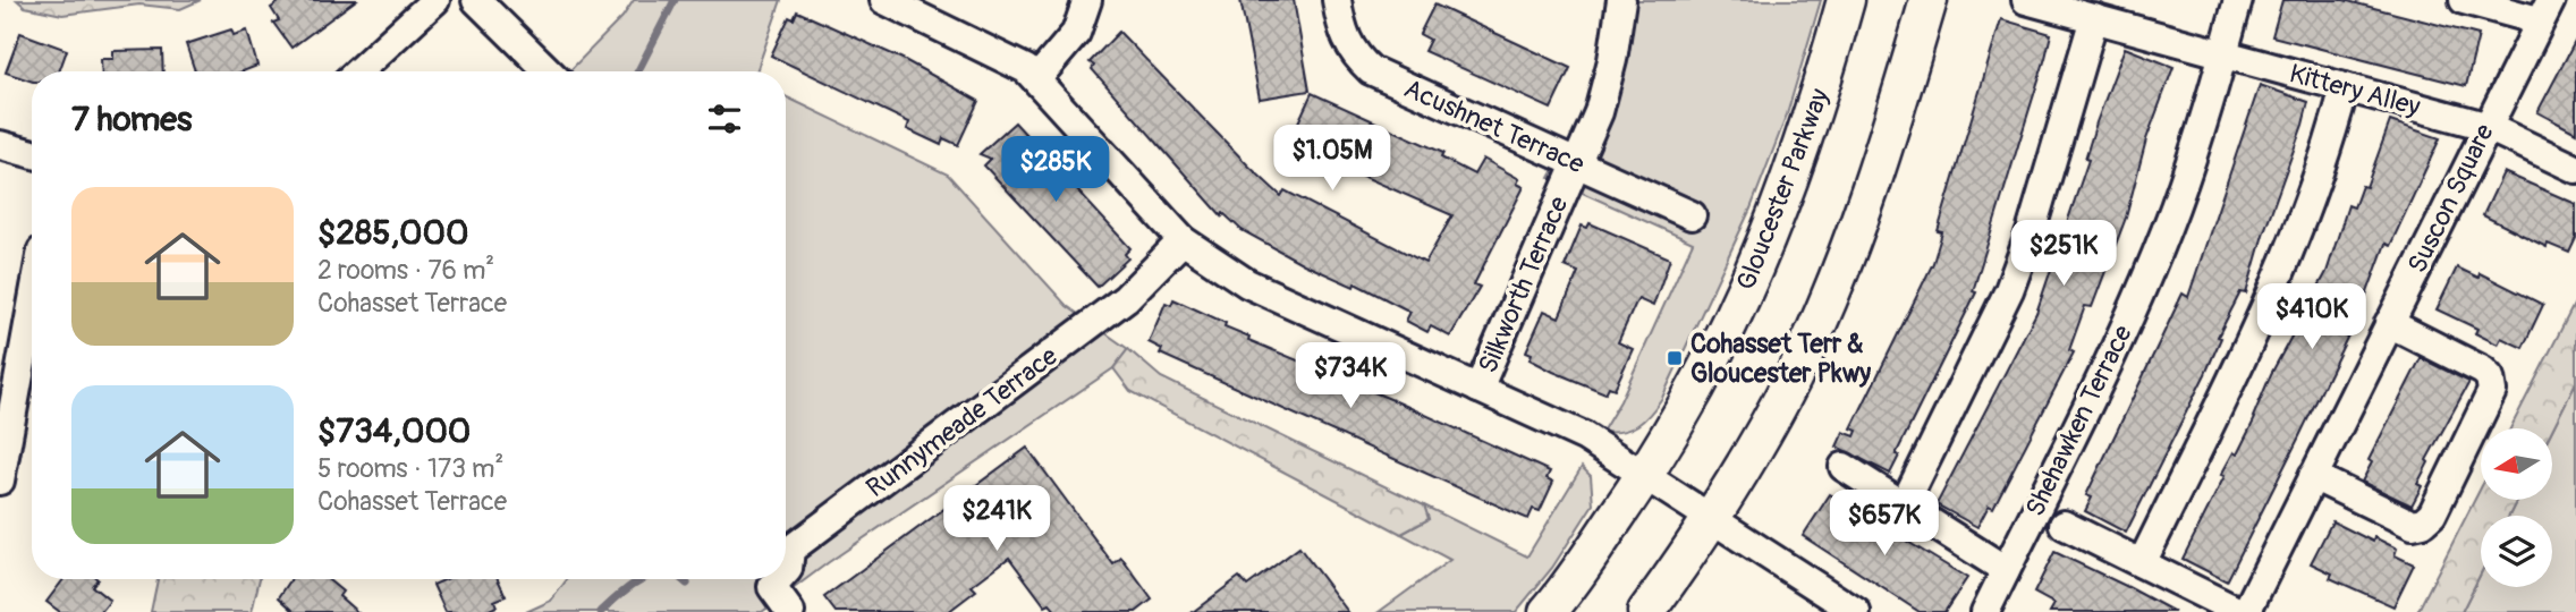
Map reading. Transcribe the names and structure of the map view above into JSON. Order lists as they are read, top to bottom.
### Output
{
  "streets": {
    "main road": ["Gloucester Parkway"],
    "street": [
      "Kittery Alley",
      "Acushnet Terrace",
      "Suscon Square",
      "Silkworth Terrace",
      "Shehawken Terrace",
      "Runnymeade Terrace"
    ]
  },
  "crossings": [
    ["Kittery Alley", "Suscon Square"],
    ["Kittery Alley", "Shehawken Terrace"],
    ["Acushnet Terrace", "Silkworth Terrace"]
  ],
  "places": {
    "transit": ["Cohasset Terr & Gloucester Pkwy"]
  },
  "north": "left",
  "page": {
    "heading": "7 homes",
    "price": [
      "$1.05M",
      "$285K",
      "$251K",
      "$410K",
      "$734K",
      "$241K",
      "$657K"
    ],
    "list": [
      {
        "name": "$285,000",
        "note": "2 rooms · 76 m² · Cohasset Terrace"
      },
      {
        "name": "$734,000",
        "note": "5 rooms · 173 m² · Cohasset Terrace"
      }
    ]
  }
}
